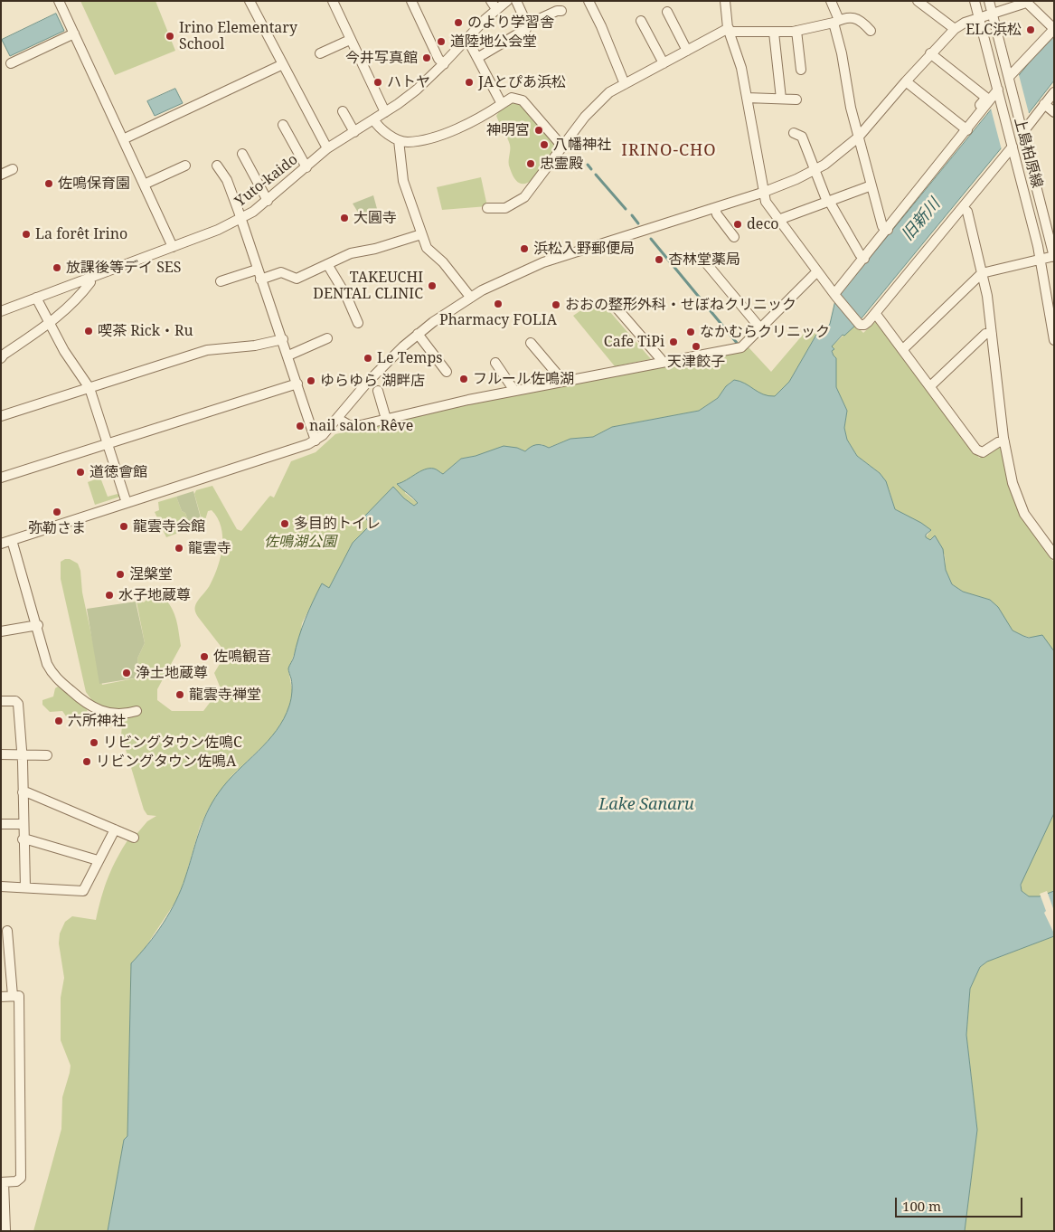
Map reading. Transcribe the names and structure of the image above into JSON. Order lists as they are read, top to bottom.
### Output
{
  "streets": {
    "street": ["上島柏原線", "Yuto-kaido"]
  },
  "districts": ["IRINO-CHO"],
  "water": ["旧新川", "Lake Sanaru"],
  "parks": ["佐鳴湖公園"],
  "places": [
    "のより学習舎",
    "ELC浜松",
    "Irino Elementary School",
    "道陸地公会堂",
    "今井写真館",
    "ハトヤ",
    "JAとぴあ浜松",
    "神明宮",
    "八幡神社",
    "忠霊殿",
    "佐鳴保育園",
    "大圓寺",
    "deco",
    "La forêt Irino",
    "浜松入野郵便局",
    "杏林堂薬局",
    "放課後等デイ SES",
    "TAKEUCHI DENTAL CLINIC",
    "Pharmacy FOLIA",
    "おおの整形外科・せぼねクリニック",
    "喫茶 Rick・Ru",
    "なかむらクリニック",
    "Cafe TiPi",
    "天津餃子",
    "Le Temps",
    "フルール佐鳴湖",
    "ゆらゆら 湖畔店",
    "nail salon Rêve",
    "道徳會館",
    "弥勒さま",
    "多目的トイレ",
    "龍雲寺会館",
    "龍雲寺",
    "涅槃堂",
    "水子地蔵尊",
    "佐鳴観音",
    "浄土地蔵尊",
    "龍雲寺禅堂",
    "六所神社",
    "リビングタウン佐鳴C",
    "リビングタウン佐鳴A"
  ],
  "scale_bar": "100 m"
}
